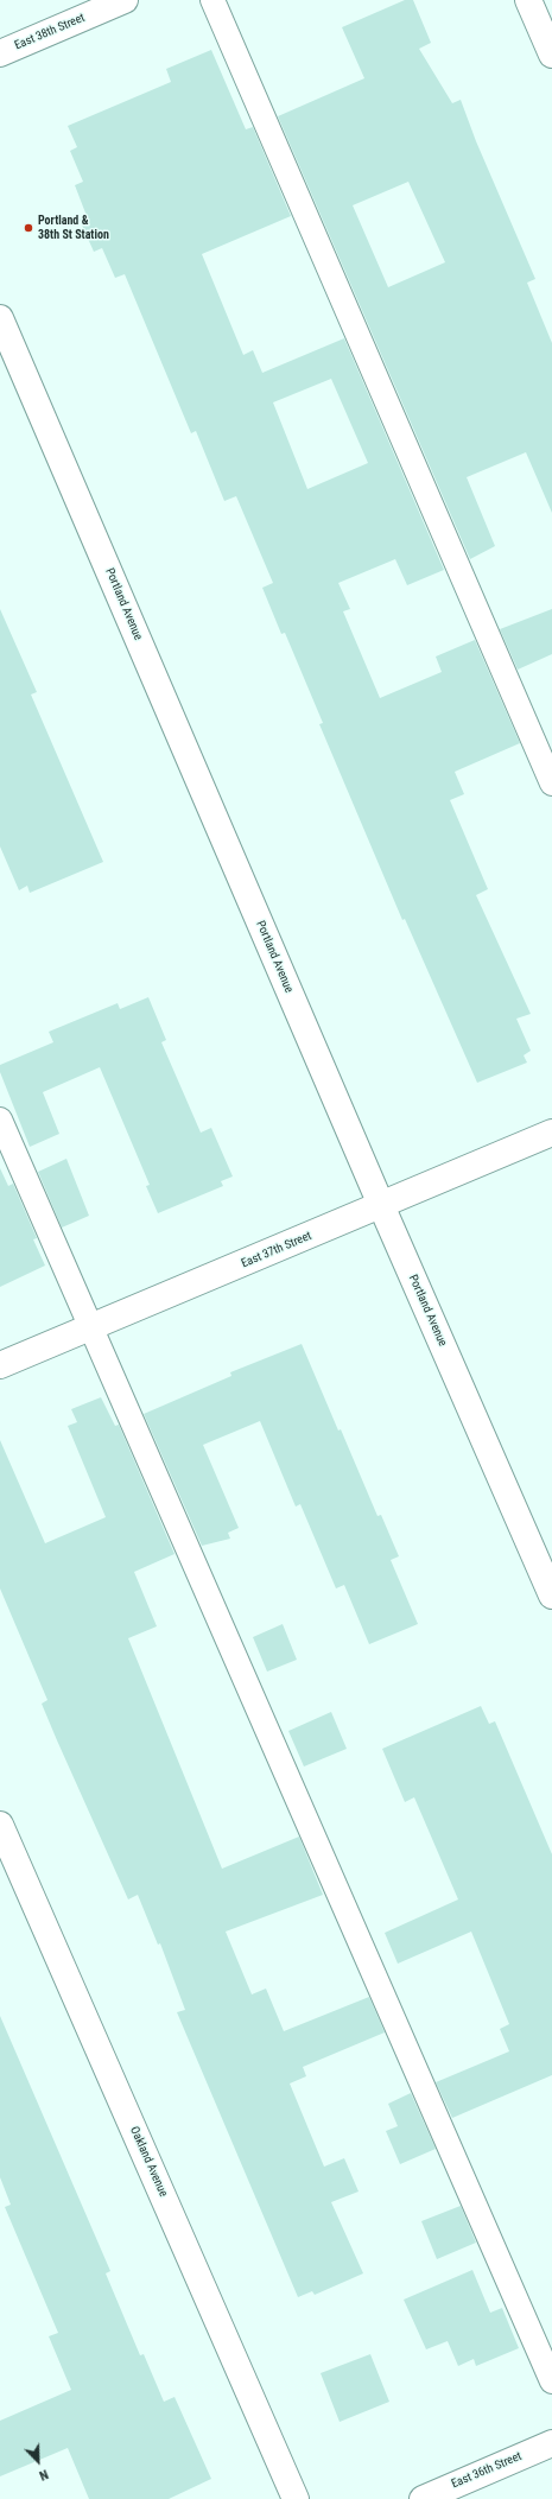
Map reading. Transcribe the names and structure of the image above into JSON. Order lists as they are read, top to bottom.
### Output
{
  "streets": {
    "street": [
      "East 38th Street",
      "Portland Avenue",
      "East 37th Street",
      "Oakland Avenue",
      "East 36th Street"
    ]
  },
  "crossings": [
    ["Portland Avenue", "East 37th Street"]
  ],
  "places": ["Portland & 38th St Station"],
  "north": "bottom right"
}
